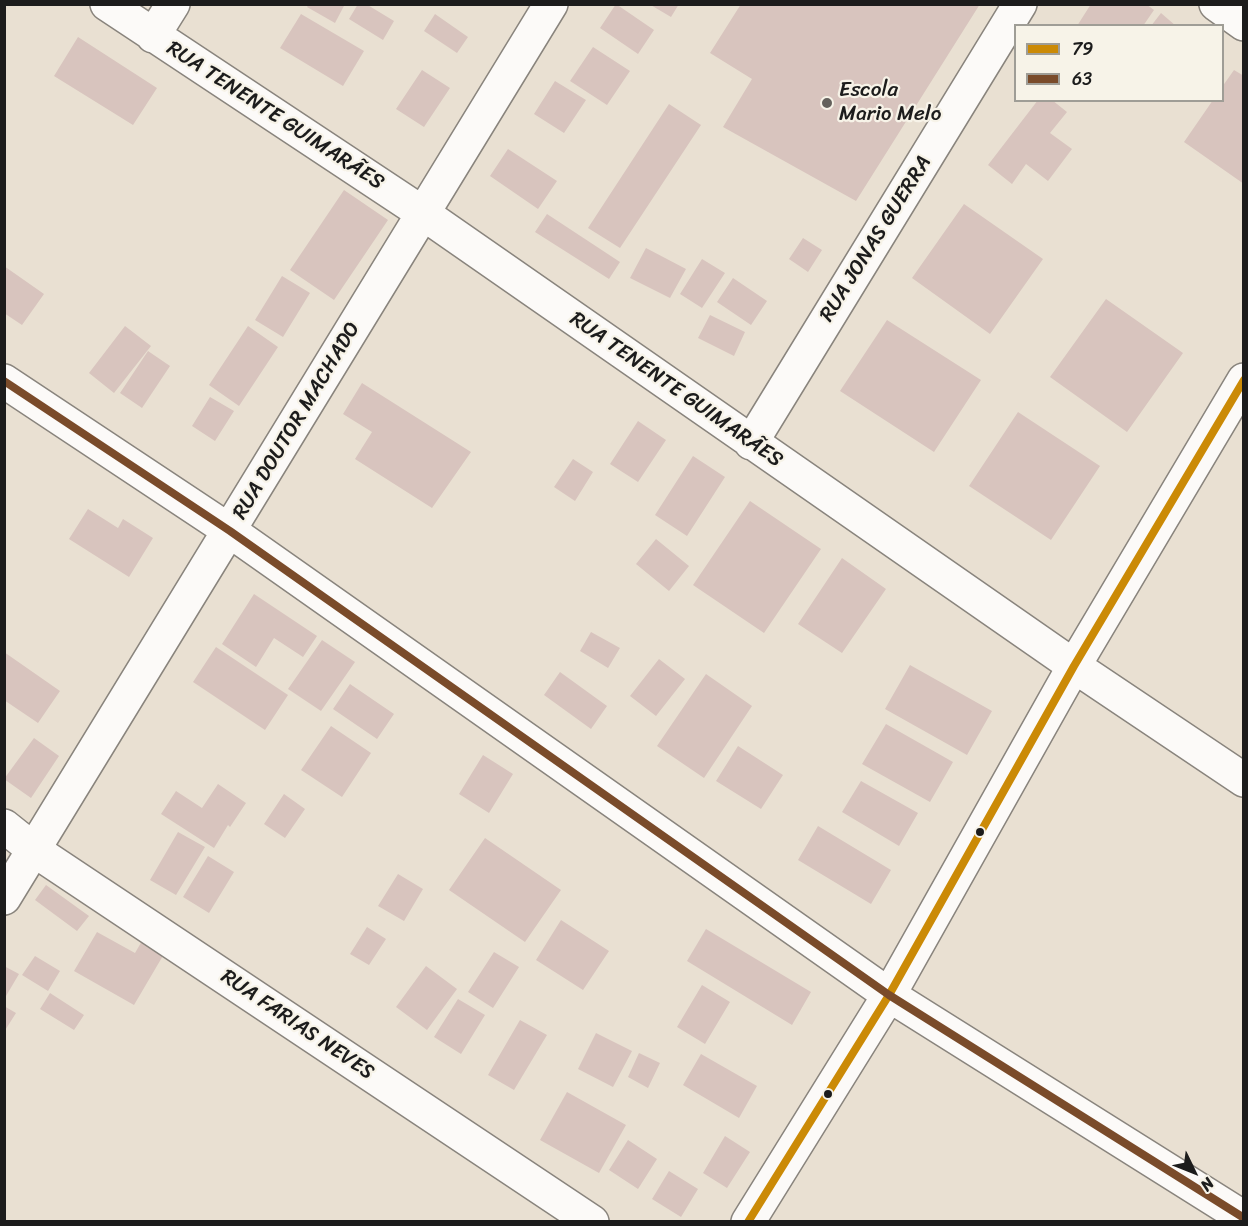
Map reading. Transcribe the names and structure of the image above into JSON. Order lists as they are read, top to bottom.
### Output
{
  "streets": {
    "street": [
      "RUA TENENTE GUIMARÃES",
      "RUA JONAS GUERRA",
      "RUA DOUTOR MACHADO",
      "RUA FARIAS NEVES"
    ]
  },
  "crossings": [
    ["RUA TENENTE GUIMARÃES", "RUA JONAS GUERRA"],
    ["RUA TENENTE GUIMARÃES", "RUA DOUTOR MACHADO"],
    ["RUA DOUTOR MACHADO", "RUA FARIAS NEVES"]
  ],
  "places": ["Escola Mario Melo"],
  "lines": ["transit line 79", "transit line 63"],
  "legend": ["79", "63"],
  "north": "bottom right"
}
